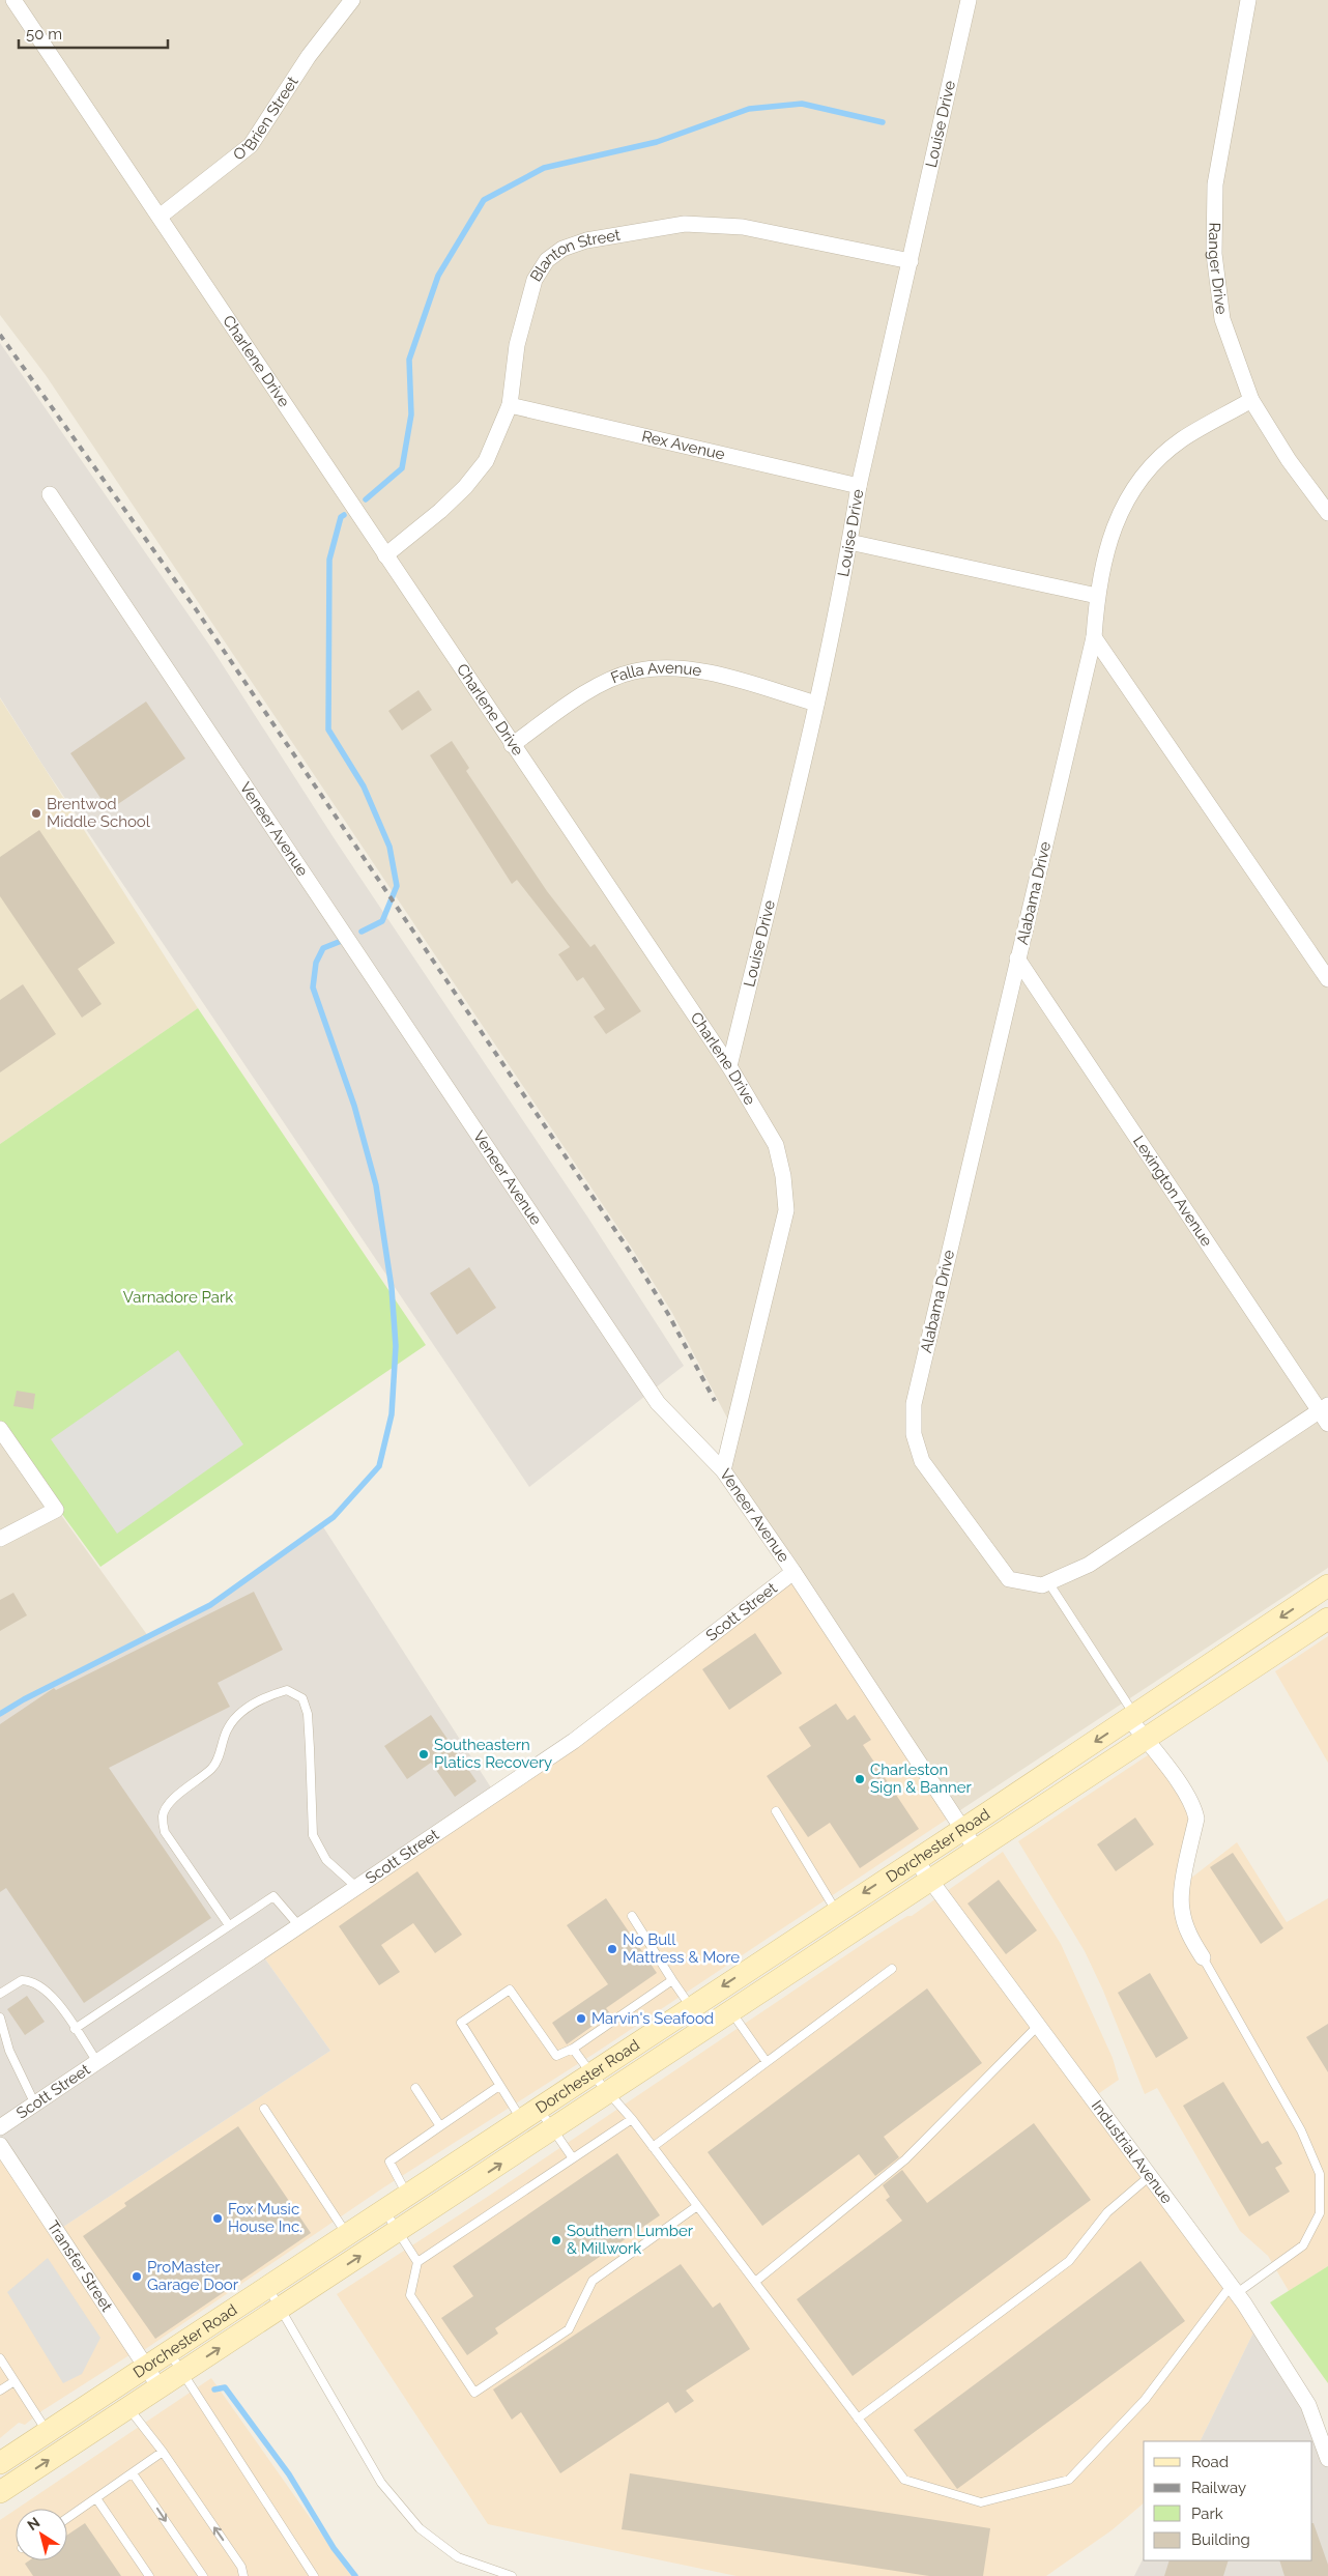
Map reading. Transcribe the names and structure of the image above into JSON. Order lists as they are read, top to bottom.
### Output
{
  "streets": {
    "main road": ["Dorchester Road"],
    "street": [
      "O'Brien Street",
      "Louise Drive",
      "Blanton Street",
      "Ranger Drive",
      "Charlene Drive",
      "Rex Avenue",
      "Falla Avenue",
      "Veneer Avenue",
      "Alabama Drive",
      "Lexington Avenue",
      "Scott Street",
      "Industrial Avenue",
      "Transfer Street"
    ]
  },
  "crossings": [
    ["O'Brien Street", "Charlene Drive"],
    ["Louise Drive", "Blanton Street"],
    ["Louise Drive", "Charlene Drive"],
    ["Louise Drive", "Rex Avenue"],
    ["Louise Drive", "Falla Avenue"],
    ["Blanton Street", "Charlene Drive"],
    ["Blanton Street", "Rex Avenue"],
    ["Ranger Drive", "Alabama Drive"],
    ["Charlene Drive", "Falla Avenue"],
    ["Charlene Drive", "Veneer Avenue"],
    ["Veneer Avenue", "Scott Street"],
    ["Veneer Avenue", "Dorchester Road"],
    ["Alabama Drive", "Lexington Avenue"],
    ["Dorchester Road", "Industrial Avenue"],
    ["Dorchester Road", "Transfer Street"]
  ],
  "parks": ["Varnadore Park"],
  "places": [
    "Brentwod Middle School",
    "Southeastern Platics Recovery",
    "Charleston Sign & Banner",
    "No Bull Mattress & More",
    "Marvin's Seafood",
    "Fox Music House Inc.",
    "Southern Lumber & Millwork",
    "ProMaster Garage Door"
  ],
  "legend": [
    "Road",
    "Railway",
    "Park",
    "Building"
  ],
  "scale_bar": "50 m",
  "north": "top left"
}
